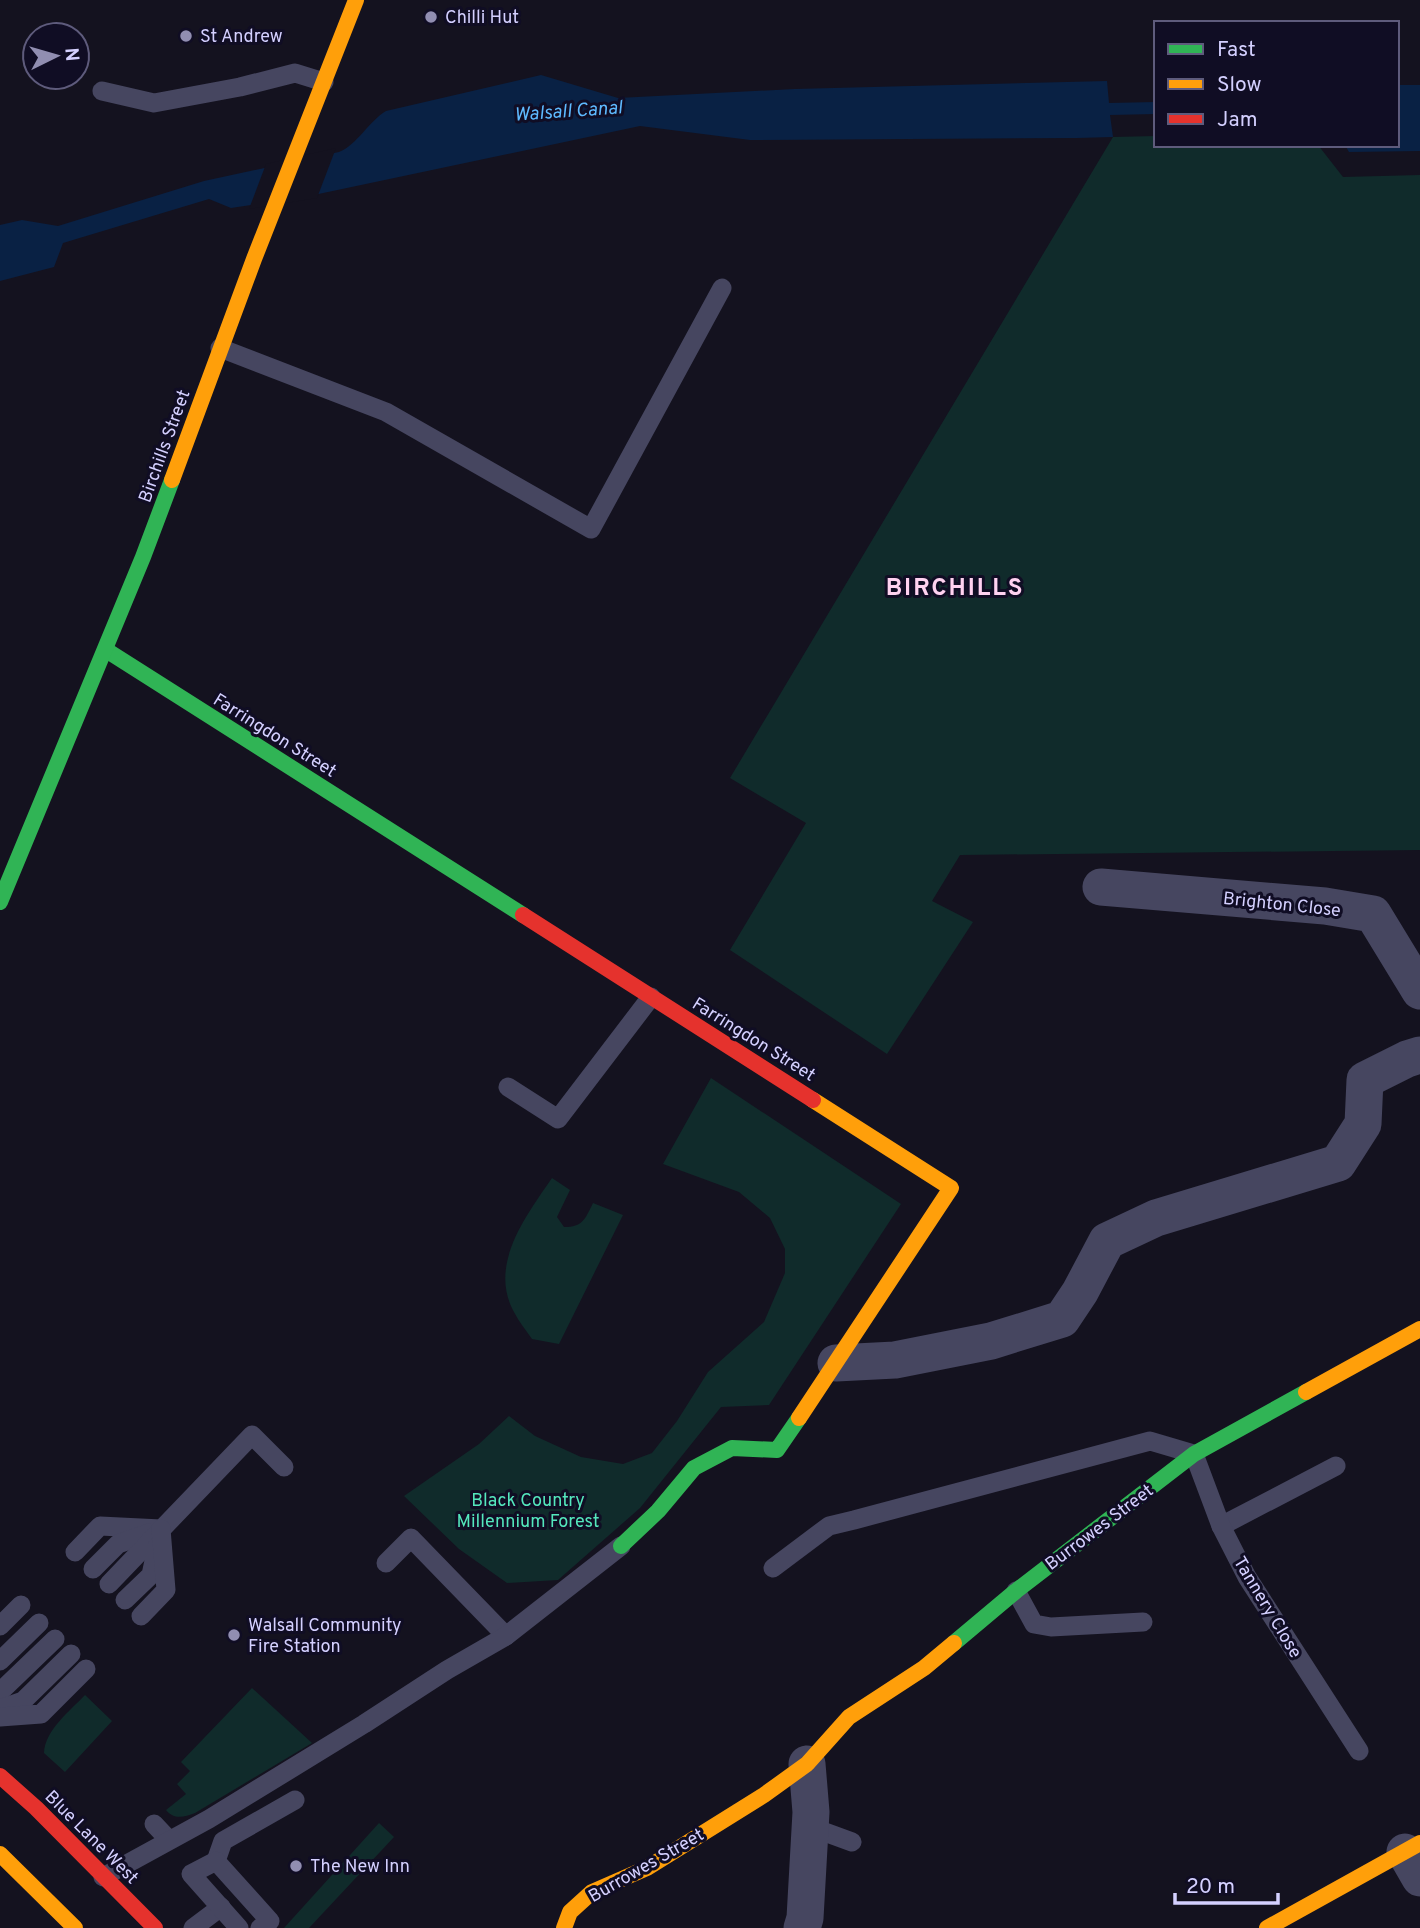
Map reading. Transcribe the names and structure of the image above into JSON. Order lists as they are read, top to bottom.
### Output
{
  "streets": {
    "main road": [
      "Birchills Street",
      "Farringdon Street",
      "Burrowes Street",
      "Blue Lane West"
    ],
    "street": ["Brighton Close"],
    "lane": ["Tannery Close"]
  },
  "crossings": [
    ["Birchills Street", "Farringdon Street"],
    ["Burrowes Street", "Tannery Close"]
  ],
  "districts": ["BIRCHILLS"],
  "water": ["Walsall Canal"],
  "parks": ["Black Country Millennium Forest"],
  "places": [
    "Chilli Hut",
    "St Andrew",
    "Walsall Community Fire Station",
    "The New Inn"
  ],
  "legend": ["Fast", "Slow", "Jam"],
  "scale_bar": "20 m",
  "north": "right"
}
